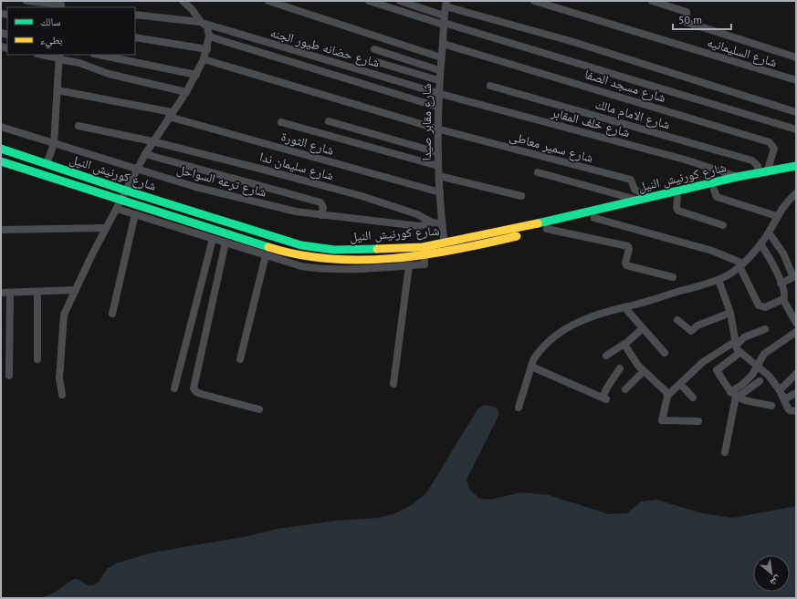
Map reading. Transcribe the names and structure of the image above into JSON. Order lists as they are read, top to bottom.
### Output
{
  "streets": {
    "main road": ["شارع كورنيش النيل"],
    "street": [
      "شارع حضانه طيور الجنه",
      "شارع السليمانيه",
      "شارع مسجد الصفا",
      "شارع الامام مالك",
      "شارع مقابر صيدا",
      "شارع خلف المقابر",
      "شارع الثورة",
      "شارع سمير معاطى",
      "شارع سليمان ندا",
      "شارع ترعه السواحل"
    ]
  },
  "crossings": [
    ["شارع حضانه طيور الجنه", "شارع مقابر صيدا"],
    ["شارع حضانه طيور الجنه", "شارع خلف المقابر"],
    ["شارع مسجد الصفا", "شارع الامام مالك"],
    ["شارع مسجد الصفا", "شارع مقابر صيدا"],
    ["شارع مسجد الصفا", "شارع كورنيش النيل"],
    ["شارع الامام مالك", "شارع كورنيش النيل"],
    ["شارع مقابر صيدا", "شارع خلف المقابر"],
    ["شارع مقابر صيدا", "شارع الثورة"],
    ["شارع مقابر صيدا", "شارع سمير معاطى"],
    ["شارع مقابر صيدا", "شارع كورنيش النيل"],
    ["شارع مقابر صيدا", "شارع ترعه السواحل"],
    ["شارع خلف المقابر", "شارع كورنيش النيل"],
    ["شارع سمير معاطى", "شارع كورنيش النيل"],
    ["شارع سليمان ندا", "شارع ترعه السواحل"]
  ],
  "legend": ["سالك", "بطيء"],
  "scale_bar": "50 m",
  "north": "bottom right"
}
